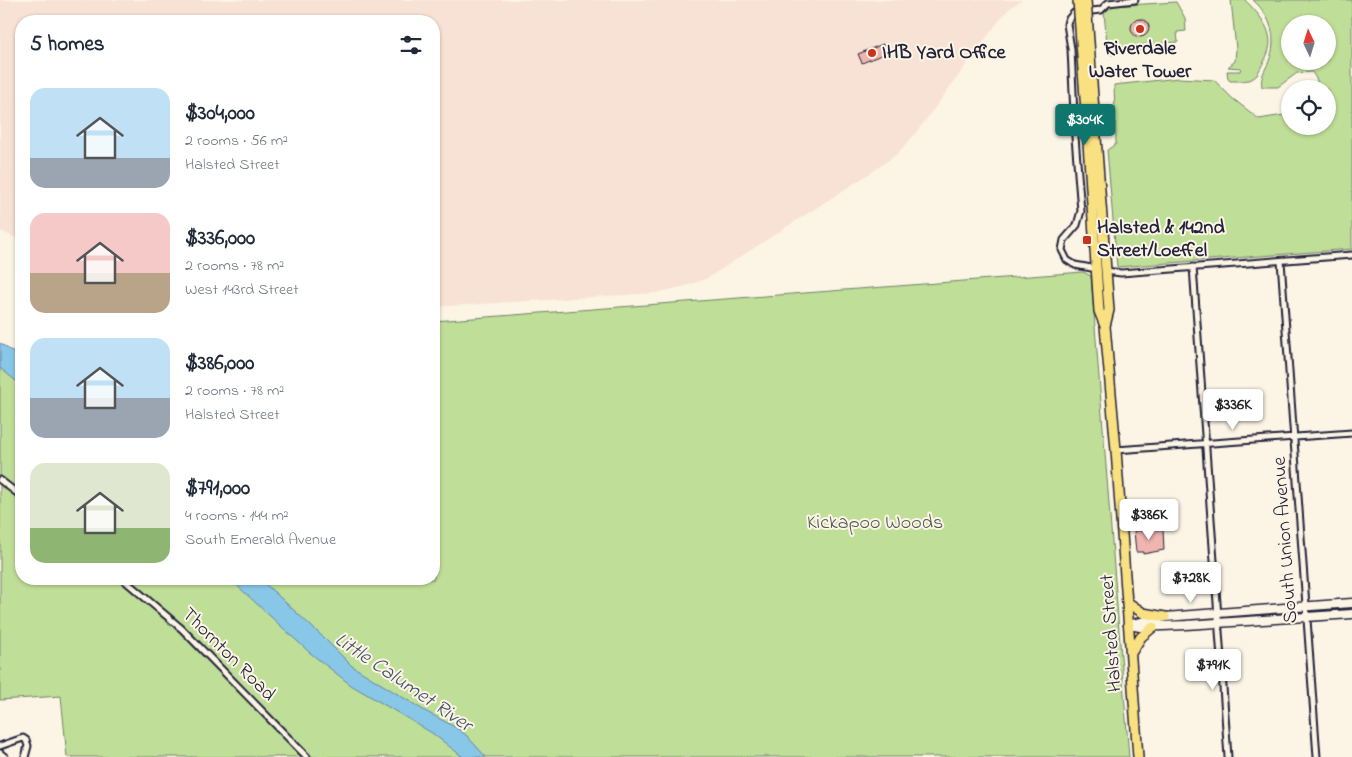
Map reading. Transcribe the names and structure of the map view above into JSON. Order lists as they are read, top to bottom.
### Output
{
  "streets": {
    "main road": ["Halsted Street"],
    "street": ["South Union Avenue", "Thornton Road"]
  },
  "water": ["Little Calumet River"],
  "parks": ["Kickapoo Woods"],
  "places": {
    "other": ["Riverdale Water Tower", "IHB Yard Office"],
    "transit": ["Halsted & 142nd Street/Loeffel"]
  },
  "north": "top",
  "page": {
    "heading": "5 homes",
    "list": [
      {
        "name": "$304,000",
        "note": "2 rooms · 56 m² · Halsted Street"
      },
      {
        "name": "$336,000",
        "note": "2 rooms · 78 m² · West 143rd Street"
      },
      {
        "name": "$386,000",
        "note": "2 rooms · 78 m² · Halsted Street"
      },
      {
        "name": "$791,000",
        "note": "4 rooms · 144 m² · South Emerald Avenue"
      }
    ],
    "price": [
      "$304K",
      "$336K",
      "$386K",
      "$728K",
      "$791K"
    ]
  }
}
